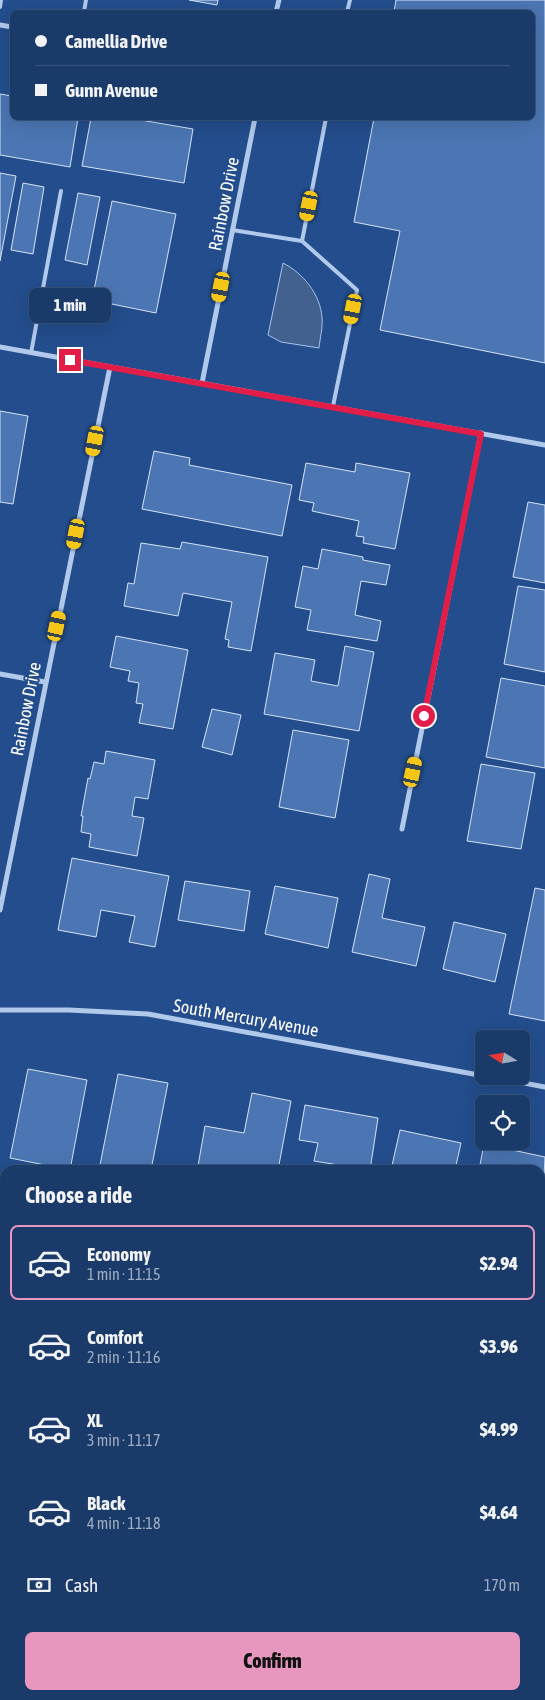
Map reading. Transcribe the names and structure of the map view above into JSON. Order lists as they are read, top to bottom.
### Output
{
  "streets": {
    "street": ["Rainbow Drive", "South Mercury Avenue"]
  },
  "north": "left",
  "page": {
    "banner": ["Camellia Drive", "Gunn Avenue"],
    "bubble": "1 min",
    "heading": "Choose a ride",
    "list": [
      {
        "name": "Economy",
        "note": "1 min · 11:15",
        "value": "$2.94"
      },
      {
        "name": "Comfort",
        "note": "2 min · 11:16",
        "value": "$3.96"
      },
      {
        "name": "XL",
        "note": "3 min · 11:17",
        "value": "$4.99"
      },
      {
        "name": "Black",
        "note": "4 min · 11:18",
        "value": "$4.64"
      }
    ],
    "pay": ["Cash", "170 m"],
    "buttons": "Confirm"
  }
}
